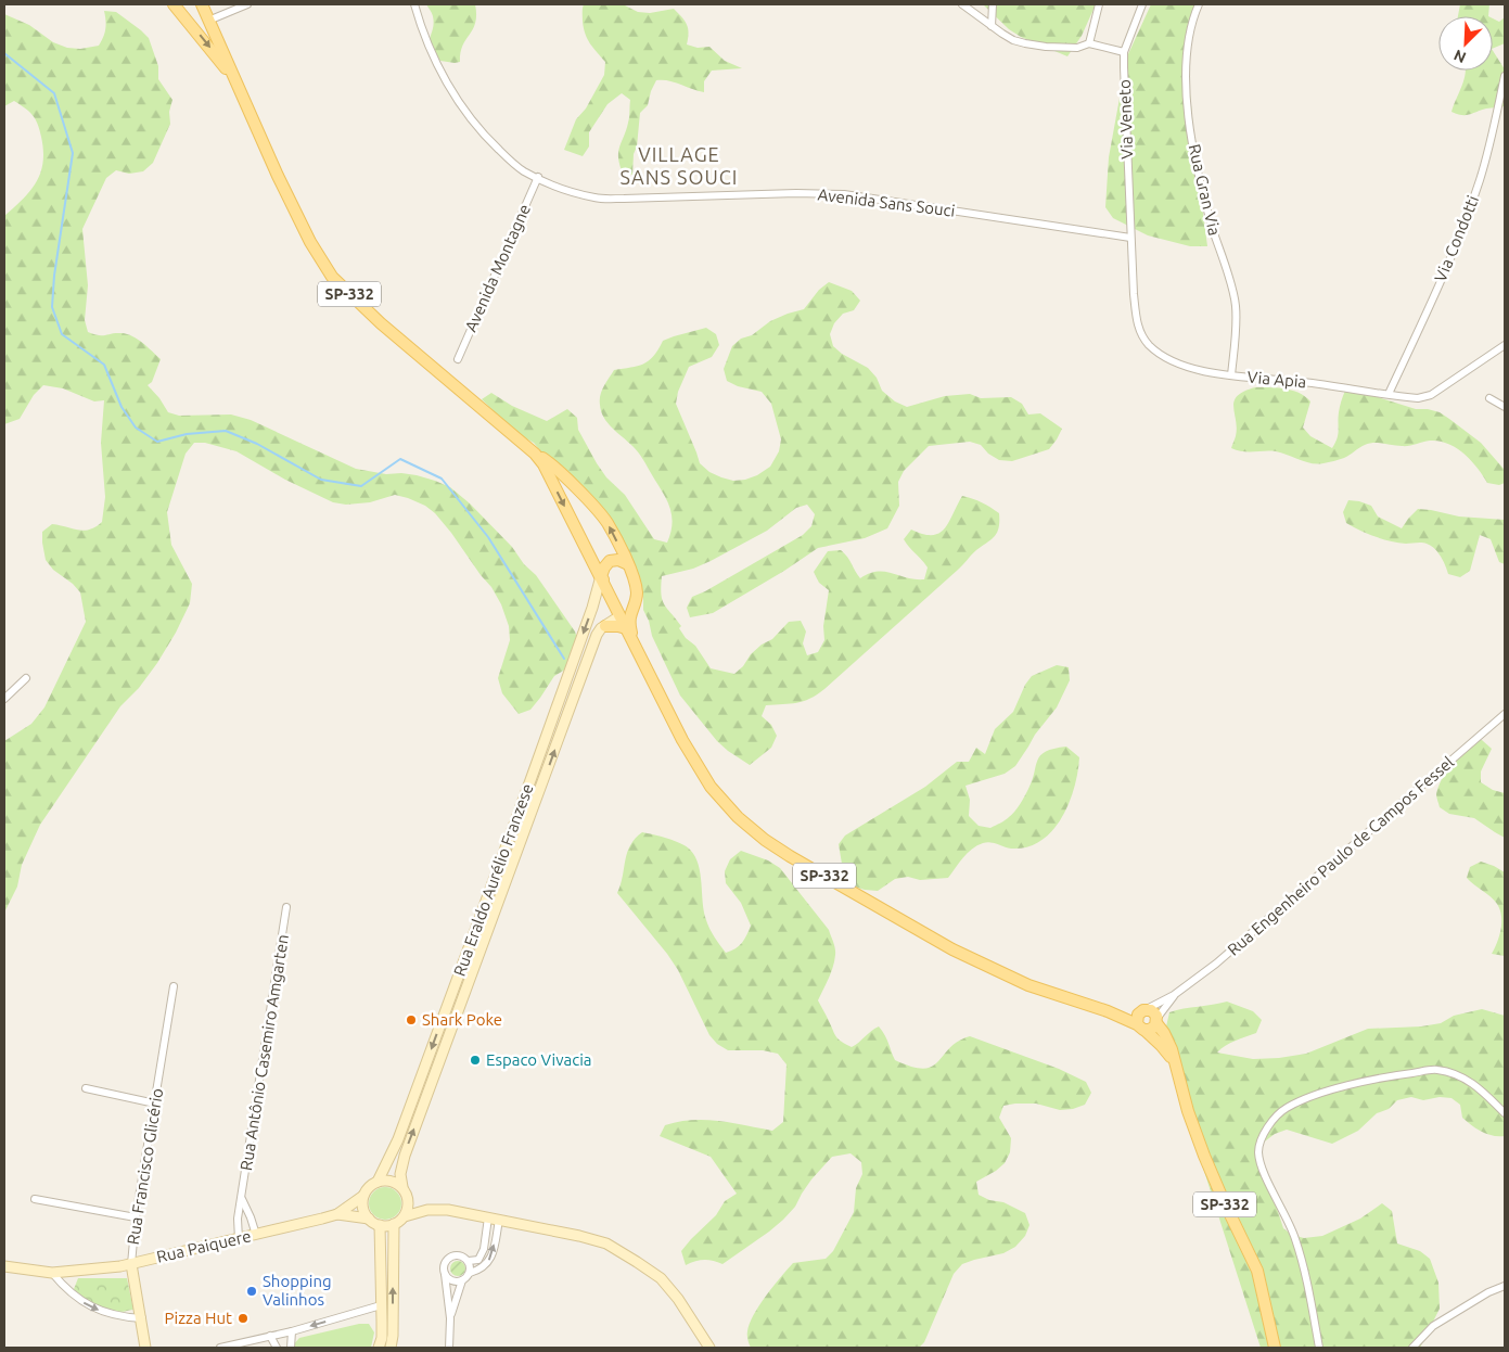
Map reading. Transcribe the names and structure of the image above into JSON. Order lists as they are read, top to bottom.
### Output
{
  "streets": {
    "main road": [
      "SP-332",
      "Rua Eraldo Aurélio Franzese",
      "Rua Francisco Glicério",
      "Rua Paiquere"
    ],
    "street": [
      "Via Veneto",
      "Rua Gran Via",
      "Avenida Sans Souci",
      "Via Condotti",
      "Avenida Montagne",
      "Via Apia",
      "Rua Engenheiro Paulo de Campos Fessel",
      "Rua Antônio Casemiro Amgarten"
    ]
  },
  "crossings": [
    ["Via Veneto", "Avenida Sans Souci"],
    ["Via Veneto", "Via Apia"],
    ["Rua Gran Via", "Via Apia"],
    ["Avenida Sans Souci", "Avenida Montagne"],
    ["Avenida Sans Souci", "Via Apia"],
    ["Via Condotti", "Via Apia"],
    ["SP-332", "Rua Engenheiro Paulo de Campos Fessel"],
    ["SP-332", "Rua Eraldo Aurélio Franzese"],
    ["Rua Eraldo Aurélio Franzese", "Rua Paiquere"],
    ["Rua Antônio Casemiro Amgarten", "Rua Paiquere"],
    ["Rua Francisco Glicério", "Rua Paiquere"]
  ],
  "districts": ["VILLAGE SANS SOUCI"],
  "places": [
    "Shark Poke",
    "Espaco Vivacia",
    "Shopping Valinhos",
    "Pizza Hut"
  ],
  "north": "bottom left"
}
